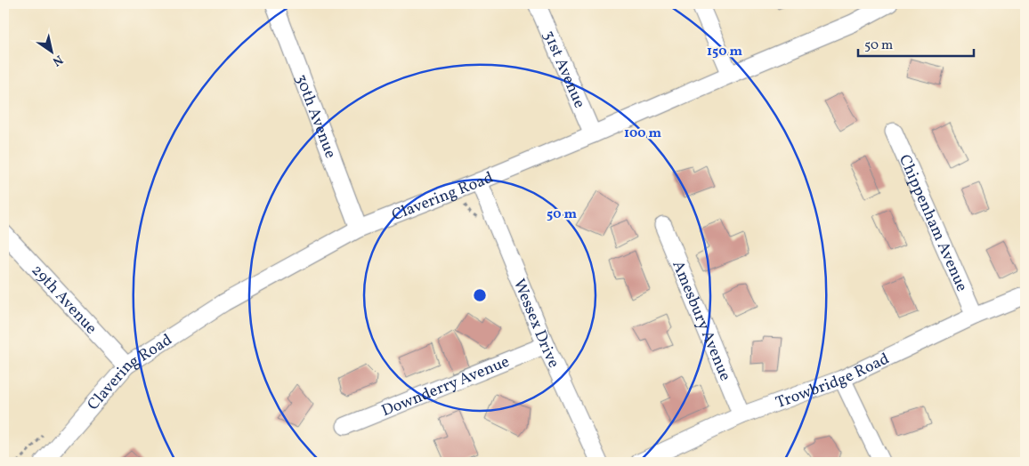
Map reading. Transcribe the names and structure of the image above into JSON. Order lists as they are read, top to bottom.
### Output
{
  "streets": {
    "street": [
      "31st Avenue",
      "30th Avenue",
      "Clavering Road",
      "Chippenham Avenue",
      "29th Avenue",
      "Amesbury Avenue",
      "Wessex Drive",
      "Trowbridge Road",
      "Downderry Avenue"
    ]
  },
  "crossings": [
    ["31st Avenue", "Clavering Road"],
    ["30th Avenue", "Clavering Road"],
    ["Clavering Road", "29th Avenue"],
    ["Clavering Road", "Wessex Drive"],
    ["Chippenham Avenue", "Trowbridge Road"],
    ["Amesbury Avenue", "Trowbridge Road"],
    ["Wessex Drive", "Downderry Avenue"]
  ],
  "scale_bar": "50 m",
  "north": "bottom right",
  "rings": ["150 m", "100 m", "50 m"]
}
